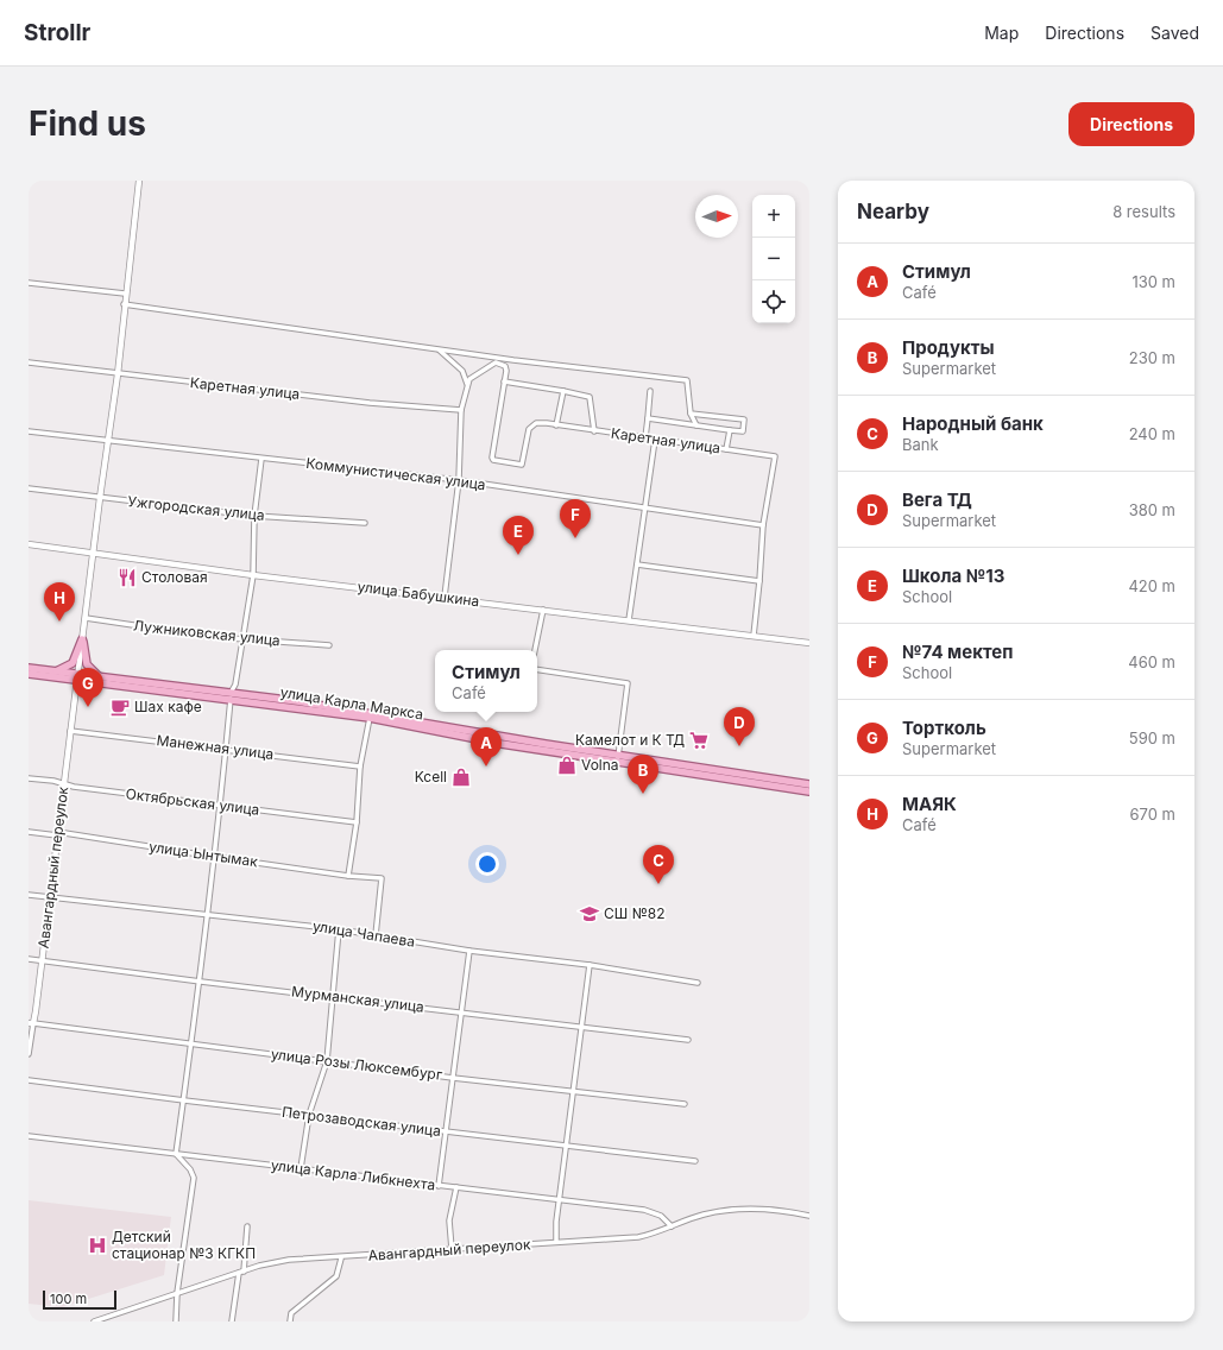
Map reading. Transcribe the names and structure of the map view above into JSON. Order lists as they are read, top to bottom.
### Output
{
  "streets": {
    "main road": ["улица Бабушкина", "улица Карла Маркса", "Авангардный переулок"],
    "street": [
      "Каретная улица",
      "Коммунистическая улица",
      "Ужгородская улица",
      "Лужниковская улица",
      "Манежная улица",
      "Октябрьская улица",
      "улица Ынтымак",
      "улица Чапаева",
      "Мурманская улица",
      "улица Розы Люксембург",
      "Петрозаводская улица",
      "улица Карла Либкнехта"
    ]
  },
  "crossings": [
    ["Каретная улица", "Коммунистическая улица"],
    ["Каретная улица", "Авангардный переулок"],
    ["Коммунистическая улица", "Авангардный переулок"],
    ["Ужгородская улица", "Авангардный переулок"],
    ["улица Бабушкина", "Авангардный переулок"],
    ["Лужниковская улица", "Авангардный переулок"],
    ["улица Карла Маркса", "Авангардный переулок"],
    ["Манежная улица", "Авангардный переулок"],
    ["Октябрьская улица", "Авангардный переулок"],
    ["улица Ынтымак", "Авангардный переулок"],
    ["улица Ынтымак", "улица Чапаева"],
    ["Авангардный переулок", "улица Чапаева"],
    ["Авангардный переулок", "Мурманская улица"],
    ["Авангардный переулок", "улица Розы Люксембург"],
    ["Авангардный переулок", "улица Карла Либкнехта"]
  ],
  "places": {
    "restaurant": ["Столовая"],
    "cafe": ["Шах кафе"],
    "supermarket": ["Камелот и К ТД"],
    "shop": ["Volna", "Kcell"],
    "school or university": ["СШ №82"],
    "hospital": ["Детский стационар №3 КГКП"]
  },
  "scale_bar": "100 m",
  "north": "right",
  "page": {
    "header": "Strollr",
    "nav": ["Map", "Directions", "Saved"],
    "buttons": "Directions",
    "title": "Find us",
    "heading": ["Nearby", "8 results"],
    "map_buttons": ["+", "−"],
    "list": [
      {
        "mark": "A",
        "name": "Стимул",
        "note": "Café",
        "value": "130 m"
      },
      {
        "mark": "B",
        "name": "Продукты",
        "note": "Supermarket",
        "value": "230 m"
      },
      {
        "mark": "C",
        "name": "Народный банк",
        "note": "Bank",
        "value": "240 m"
      },
      {
        "mark": "D",
        "name": "Вега ТД",
        "note": "Supermarket",
        "value": "380 m"
      },
      {
        "mark": "E",
        "name": "Школа №13",
        "note": "School",
        "value": "420 m"
      },
      {
        "mark": "F",
        "name": "№74 мектеп",
        "note": "School",
        "value": "460 m"
      },
      {
        "mark": "G",
        "name": "Тортколь",
        "note": "Supermarket",
        "value": "590 m"
      },
      {
        "mark": "H",
        "name": "МАЯК",
        "note": "Café",
        "value": "670 m"
      }
    ],
    "pins": [
      "F",
      "E",
      "H",
      "G",
      "D",
      "A",
      "B",
      "C"
    ],
    "popup": ["Стимул", "Café"],
    "scale": "100 m"
  }
}
